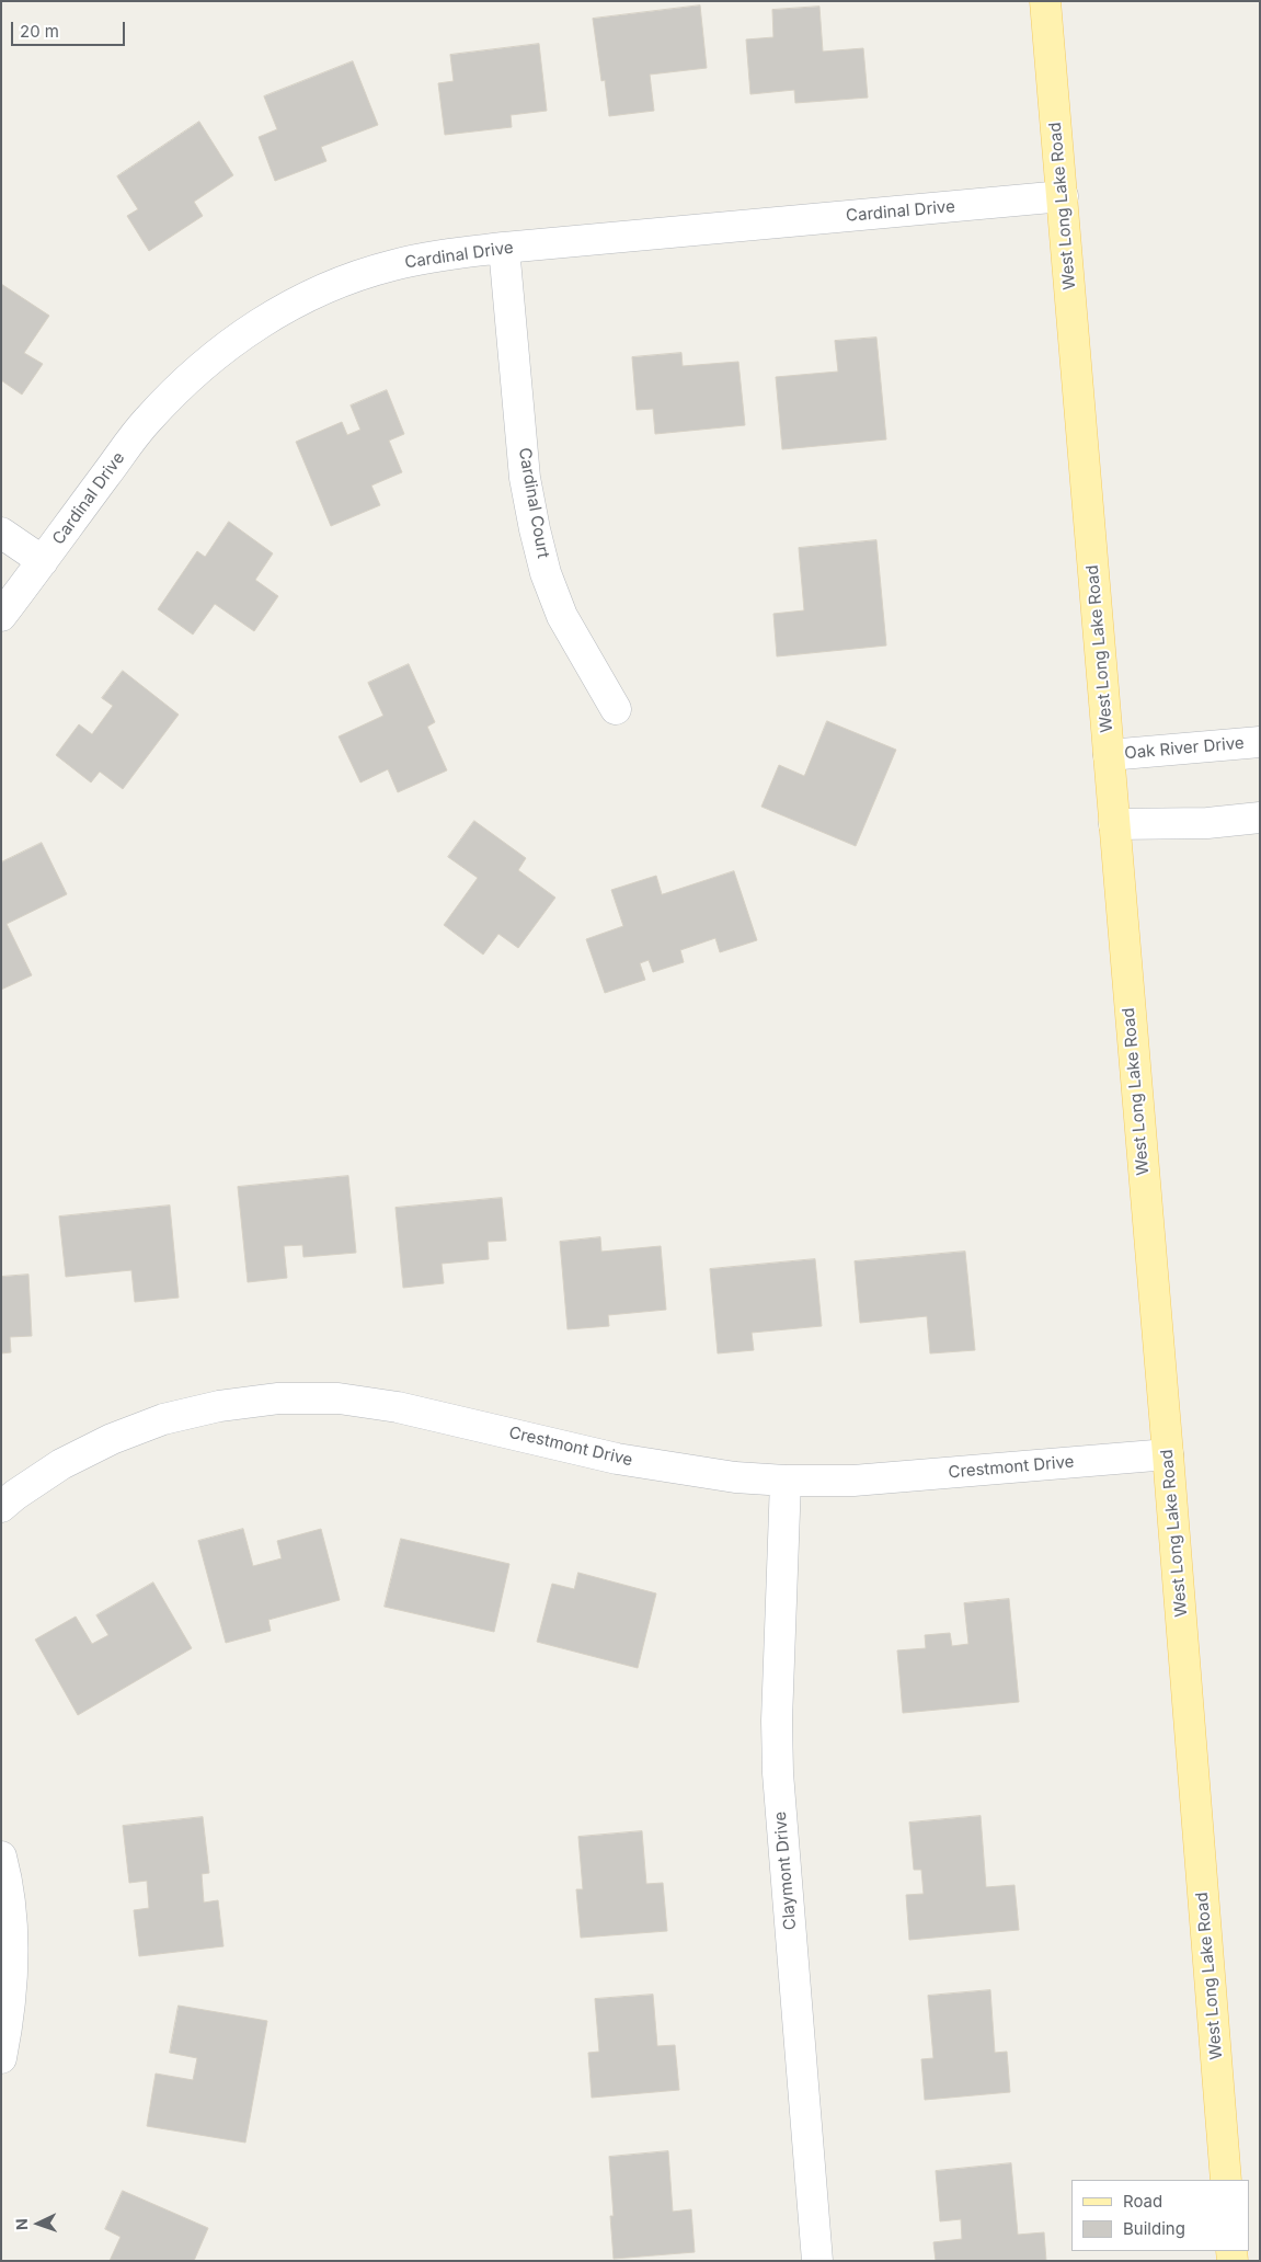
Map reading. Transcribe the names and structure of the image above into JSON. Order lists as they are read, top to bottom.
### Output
{
  "streets": {
    "main road": ["West Long Lake Road"],
    "street": [
      "Cardinal Drive",
      "Cardinal Court",
      "Oak River Drive",
      "Crestmont Drive",
      "Claymont Drive"
    ]
  },
  "crossings": [
    ["West Long Lake Road", "Cardinal Drive"],
    ["West Long Lake Road", "Oak River Drive"],
    ["West Long Lake Road", "Crestmont Drive"],
    ["Cardinal Drive", "Cardinal Court"],
    ["Crestmont Drive", "Claymont Drive"]
  ],
  "legend": ["Road", "Building"],
  "scale_bar": "20 m",
  "north": "left"
}
